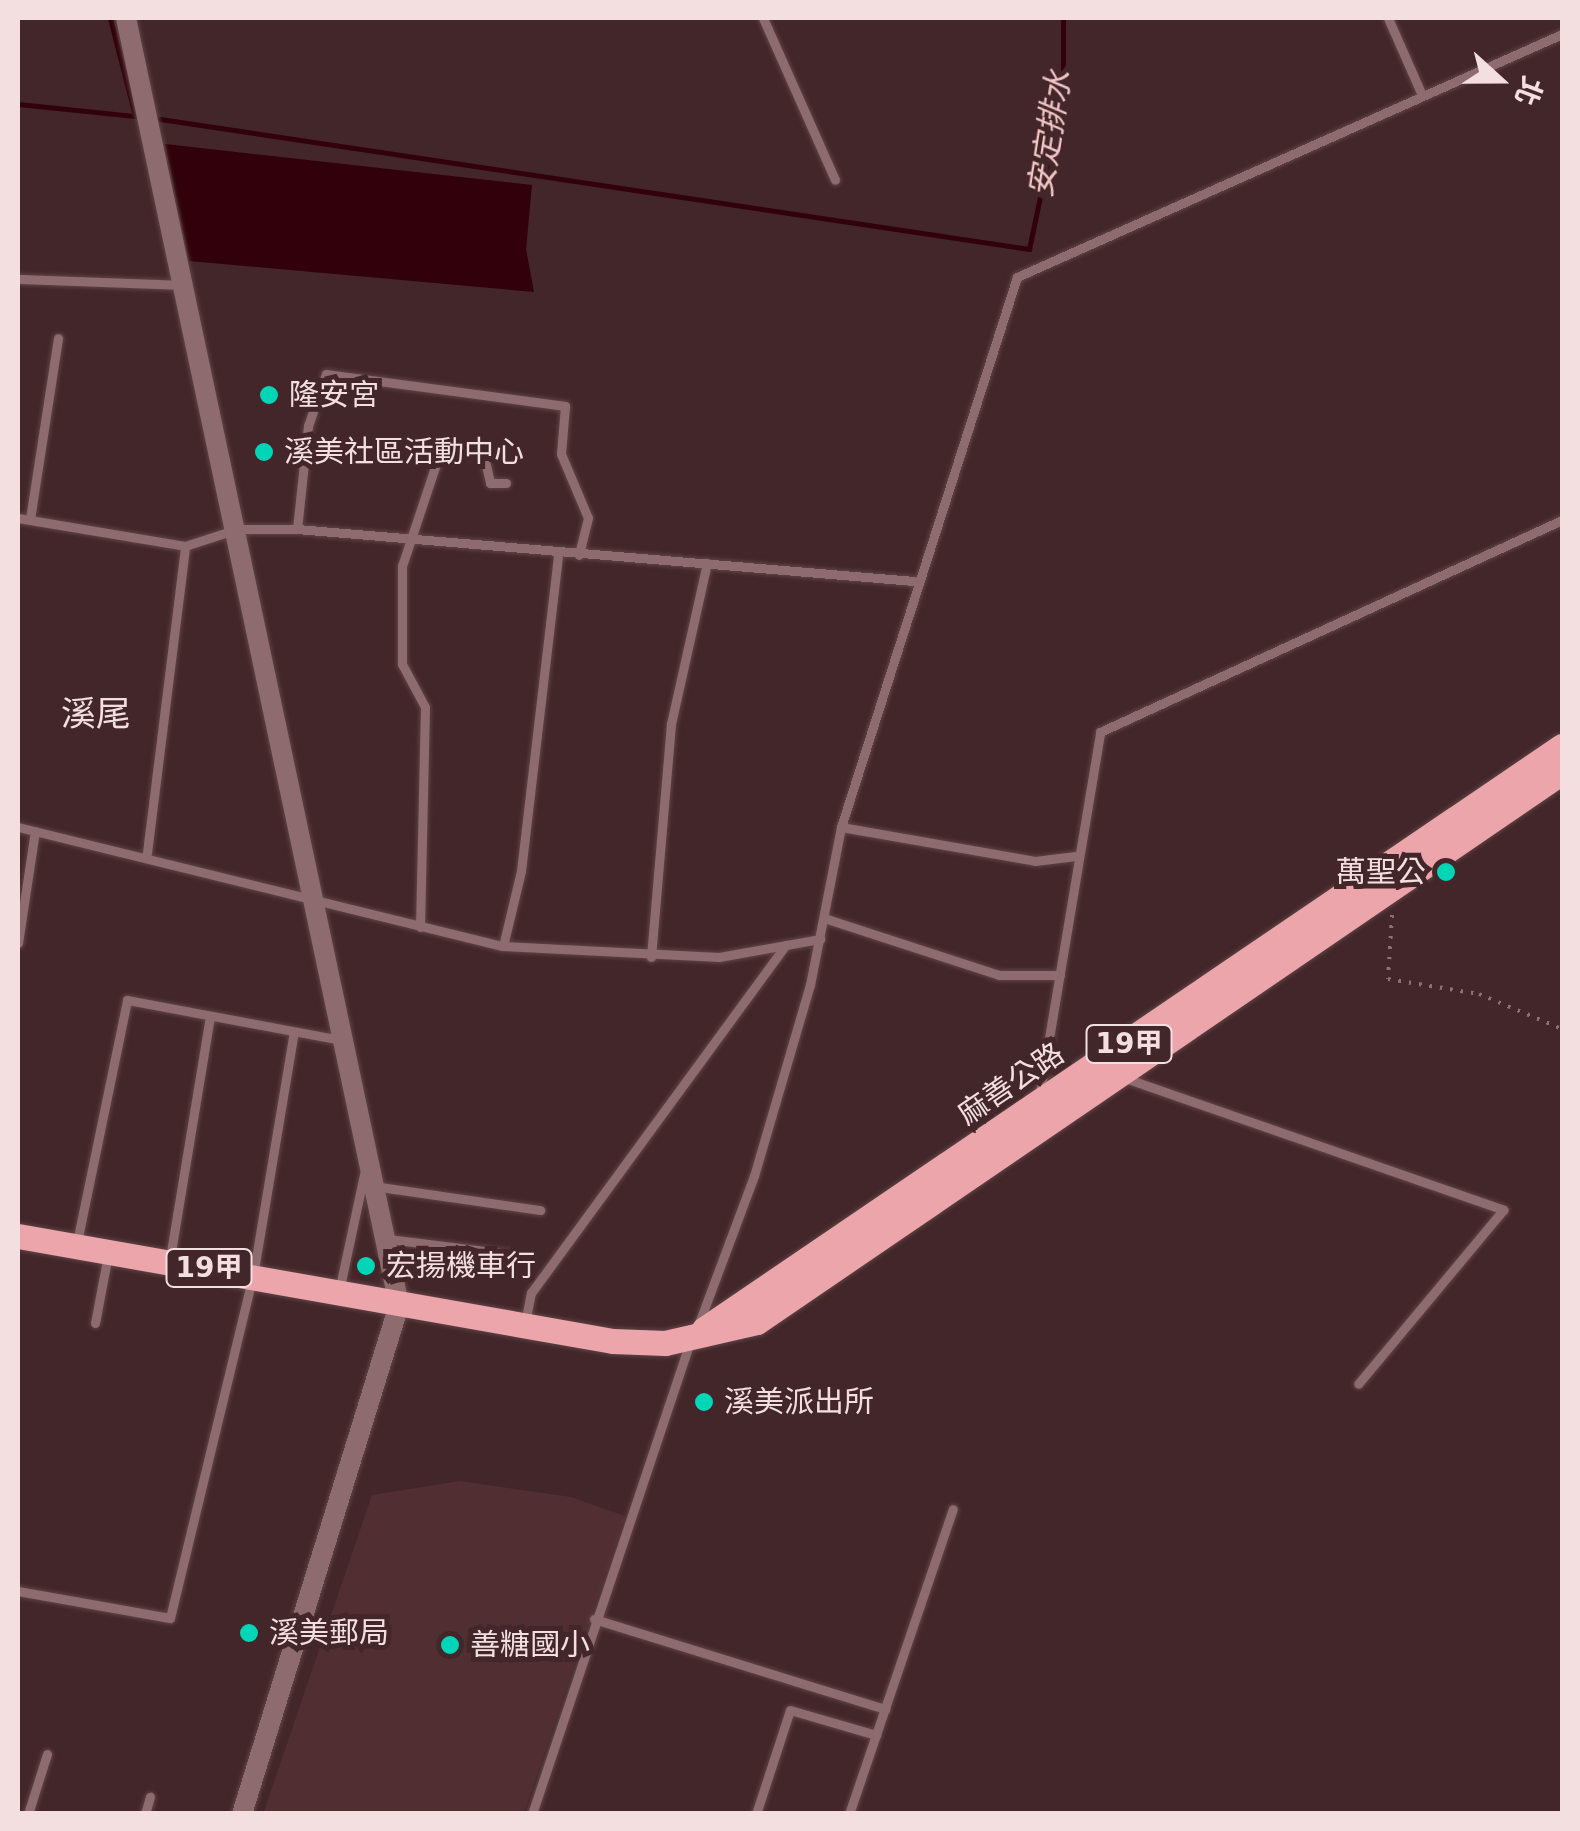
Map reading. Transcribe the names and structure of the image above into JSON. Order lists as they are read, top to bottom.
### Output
{
  "streets": {
    "main road": ["19甲", "麻善公路"]
  },
  "districts": ["溪尾"],
  "water": ["安定排水"],
  "places": [
    "隆安宮",
    "溪美社區活動中心",
    "萬聖公",
    "宏揚機車行",
    "溪美派出所",
    "溪美郵局",
    "善糖國小"
  ],
  "north": "right"
}
